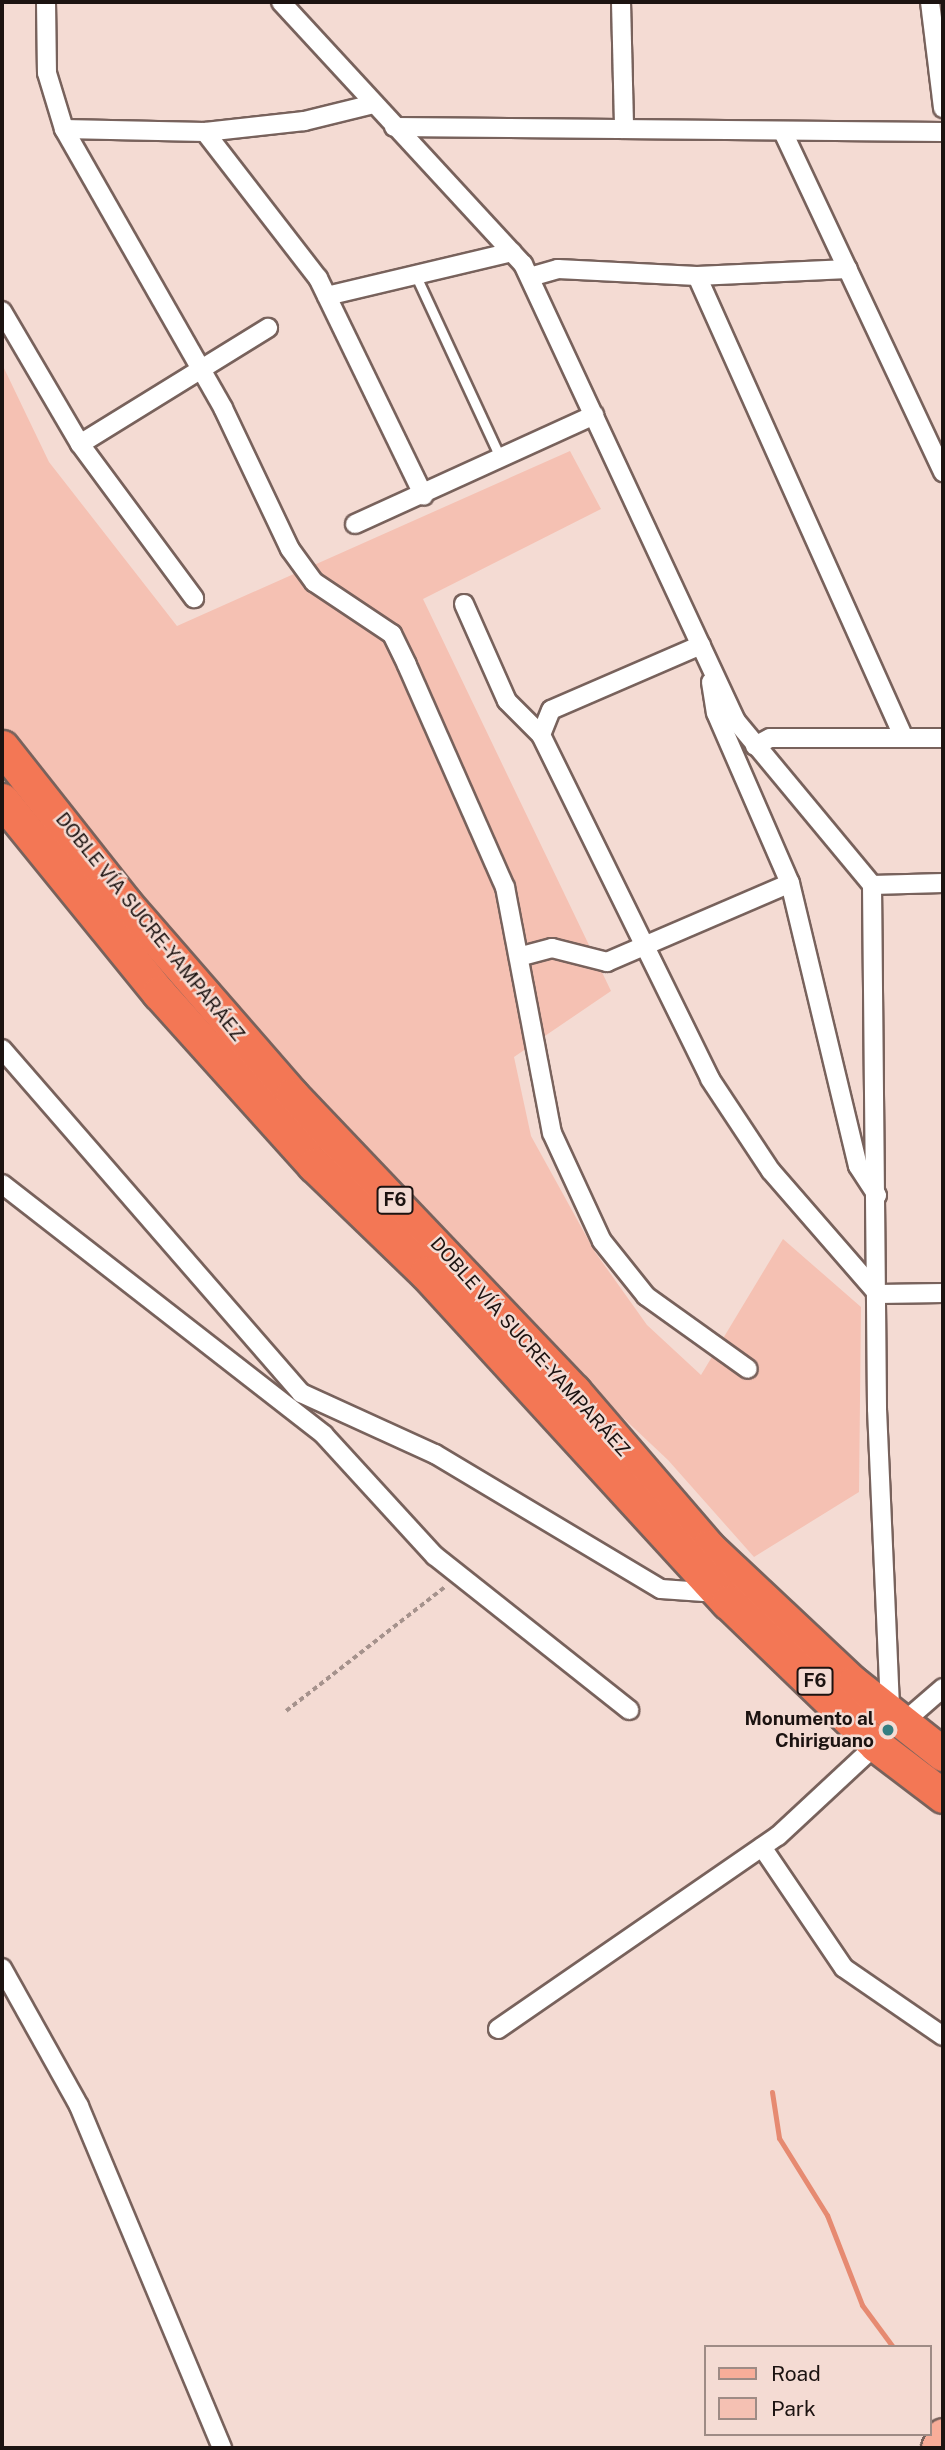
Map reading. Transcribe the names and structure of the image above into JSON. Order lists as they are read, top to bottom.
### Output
{
  "streets": {
    "highway": ["DOBLE VÍA SUCRE-YAMPARÁEZ", "F6"]
  },
  "places": ["Monumento al Chiriguano"],
  "legend": ["Road", "Park"]
}
